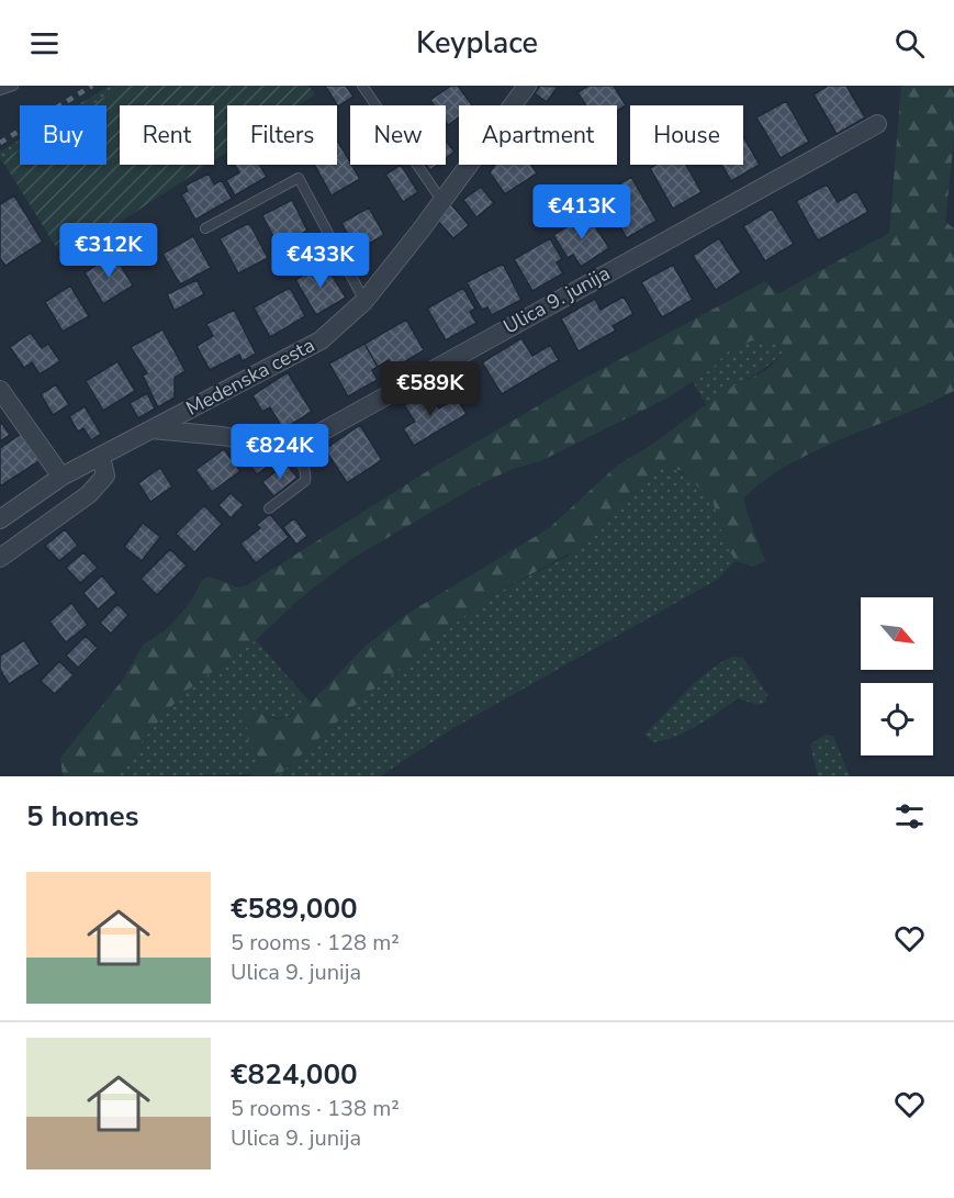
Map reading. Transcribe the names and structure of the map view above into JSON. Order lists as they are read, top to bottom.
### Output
{
  "streets": {
    "street": ["Ulica 9. junija", "Medenska cesta"]
  },
  "north": "bottom right",
  "page": {
    "header": "Keyplace",
    "chip": [
      "Buy",
      "Rent",
      "Filters",
      "New",
      "Apartment",
      "House"
    ],
    "price": [
      "€413K",
      "€312K",
      "€433K",
      "€589K",
      "€824K"
    ],
    "heading": "5 homes",
    "list": [
      {
        "name": "€589,000",
        "note": "5 rooms · 128 m² · Ulica 9. junija"
      },
      {
        "name": "€824,000",
        "note": "5 rooms · 138 m² · Ulica 9. junija"
      }
    ]
  }
}
